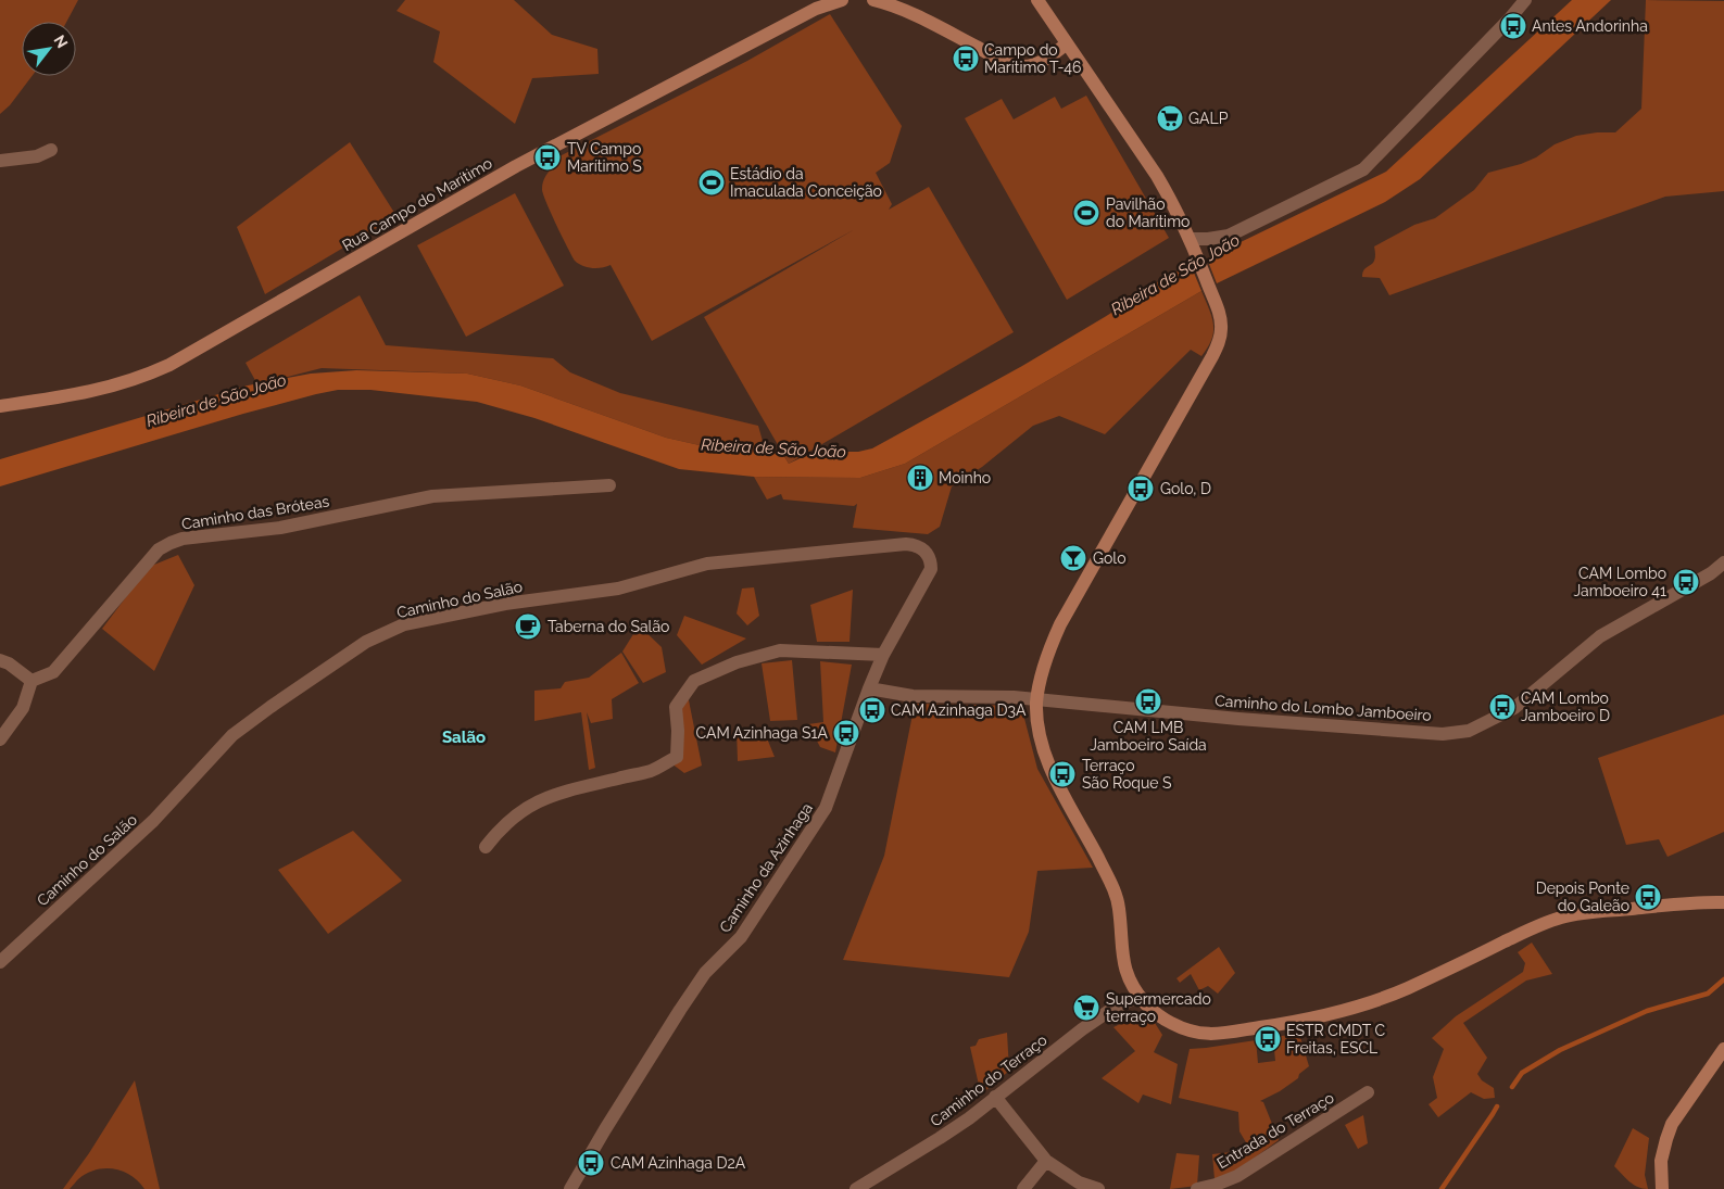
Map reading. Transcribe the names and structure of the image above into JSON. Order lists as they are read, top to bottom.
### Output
{
  "streets": {
    "main road": ["Rua Campo do Marítimo"],
    "street": [
      "Caminho das Bróteas",
      "Caminho do Salão",
      "Caminho do Lombo Jamboeiro",
      "Caminho da Azinhaga",
      "Caminho do Terraço",
      "Entrada do Terraço"
    ]
  },
  "crossings": [
    ["Caminho do Salão", "Caminho da Azinhaga"],
    ["Caminho do Lombo Jamboeiro", "Caminho da Azinhaga"]
  ],
  "districts": ["Salão"],
  "water": ["Ribeira de São João"],
  "places": {
    "bus stop": [
      "Antes Andorinha",
      "Campo do Marítimo T-46",
      "TV Campo Marítimo S",
      "Golo, D",
      "CAM Lombo Jamboeiro 41",
      "CAM LMB Jamboeiro Saída",
      "CAM Lombo Jamboeiro D",
      "CAM Azinhaga D3A",
      "CAM Azinhaga S1A",
      "Terraço São Roque S",
      "Depois Ponte do Galeão",
      "ESTR CMDT C Freitas, ESCL",
      "CAM Azinhaga D2A"
    ],
    "supermarket": ["GALP", "Supermercado terraço"],
    "sports": ["Estádio da Imaculada Conceição", "Pavilhão do Marítimo"],
    "building": ["Moinho"],
    "bar": ["Golo"],
    "cafe": ["Taberna do Salão"]
  },
  "north": "top right"
}
